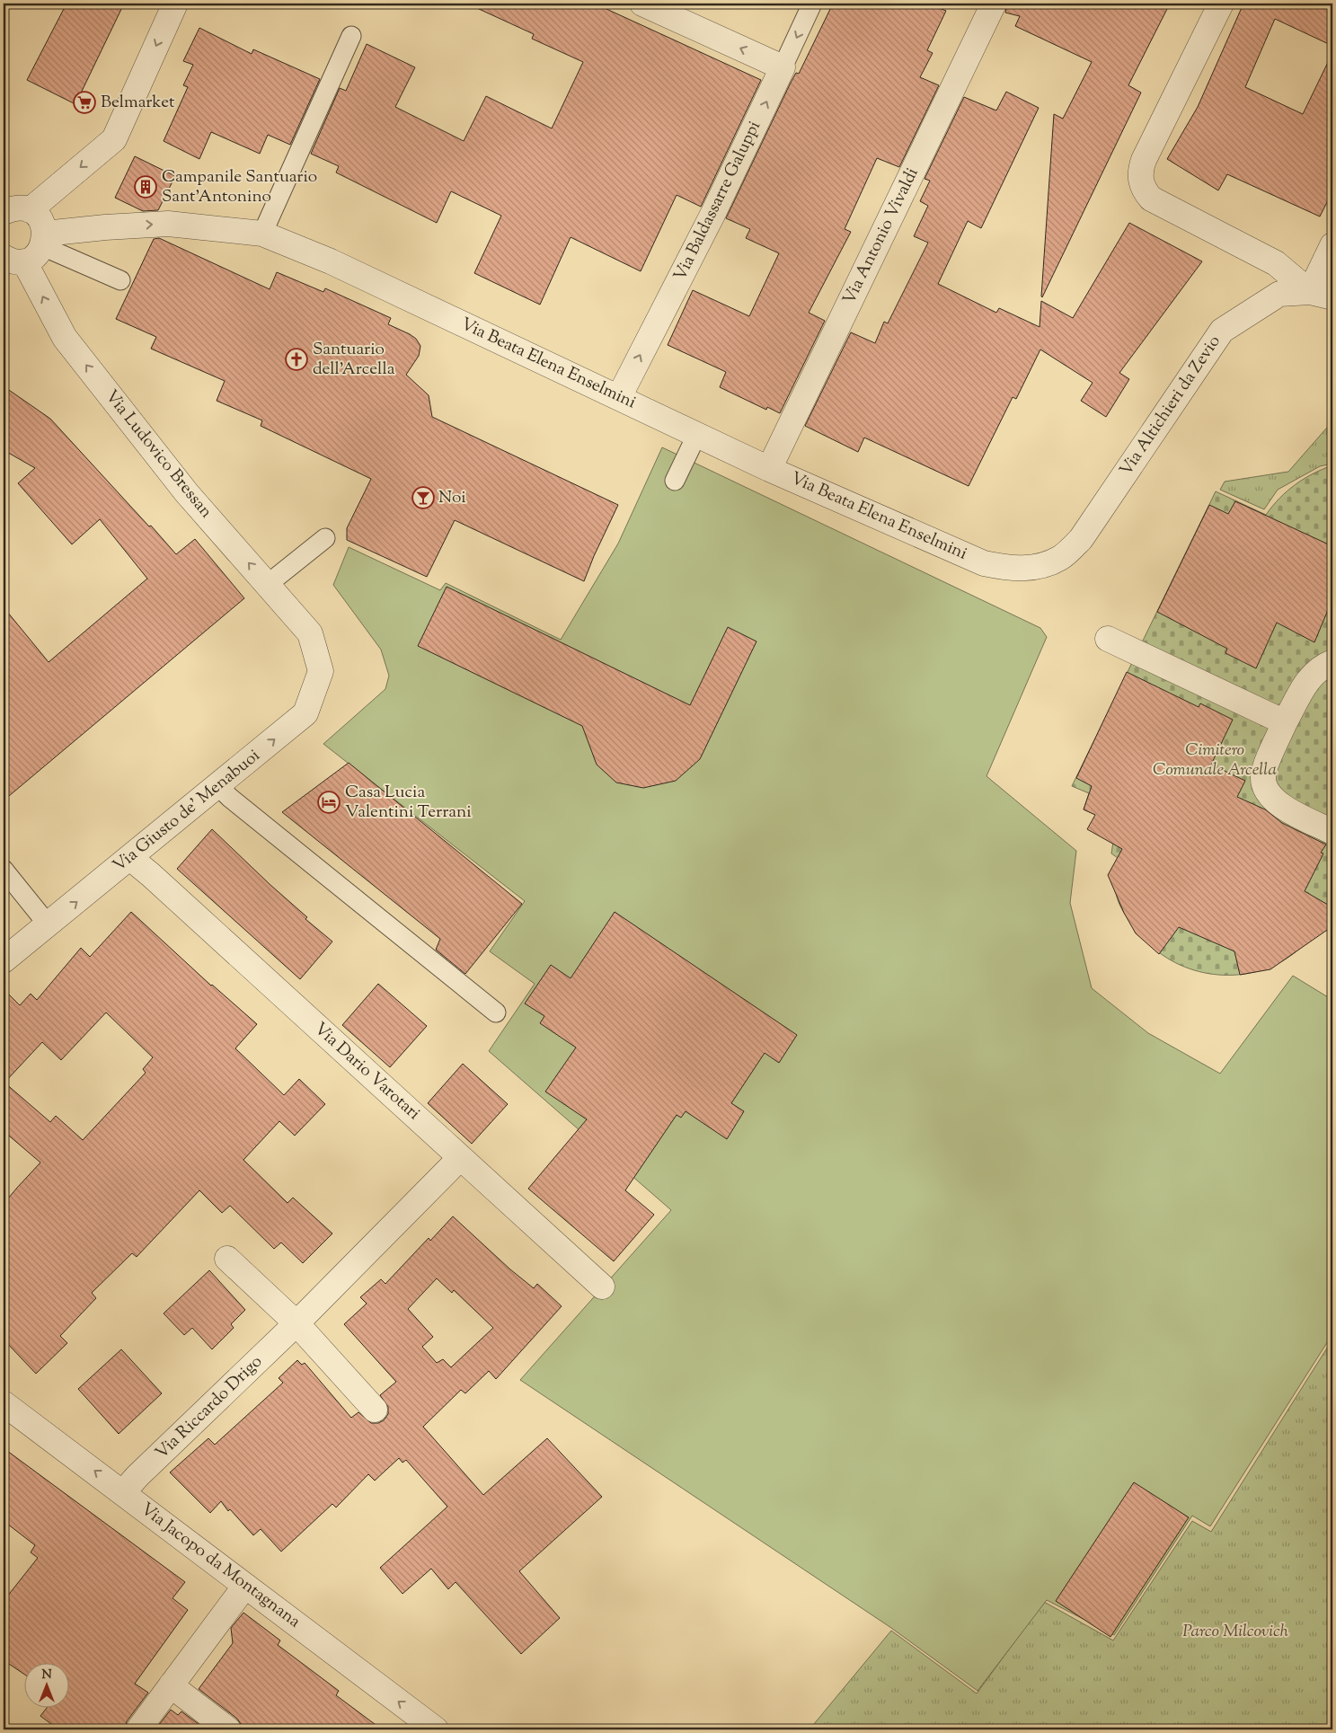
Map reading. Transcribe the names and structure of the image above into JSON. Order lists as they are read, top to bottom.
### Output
{
  "streets": {
    "street": [
      "Via Baldassarre Galuppi",
      "Via Antonio Vivaldi",
      "Via Beata Elena Enselmini",
      "Via Altichieri da Zevio",
      "Via Ludovico Bressan",
      "Via Giusto de' Menabuoi",
      "Via Dario Varotari",
      "Via Riccardo Drigo",
      "Via Jacopo da Montagnana"
    ]
  },
  "crossings": [
    ["Via Baldassarre Galuppi", "Via Beata Elena Enselmini"],
    ["Via Antonio Vivaldi", "Via Beata Elena Enselmini"],
    ["Via Beata Elena Enselmini", "Via Altichieri da Zevio"],
    ["Via Beata Elena Enselmini", "Via Ludovico Bressan"],
    ["Via Ludovico Bressan", "Via Giusto de' Menabuoi"],
    ["Via Giusto de' Menabuoi", "Via Dario Varotari"],
    ["Via Dario Varotari", "Via Riccardo Drigo"],
    ["Via Riccardo Drigo", "Via Jacopo da Montagnana"]
  ],
  "one_way": ["Via Ludovico Bressan", "Via Giusto de' Menabuoi", "Via Jacopo da Montagnana"],
  "parks": ["Cimitero Comunale Arcella", "Parco Milcovich"],
  "places": {
    "supermarket": ["Belmarket"],
    "building": ["Campanile Santuario Sant'Antonino"],
    "church": ["Santuario dell'Arcella"],
    "bar": ["Noi"],
    "hotel": ["Casa Lucia Valentini Terrani"]
  },
  "north": "top"
}
